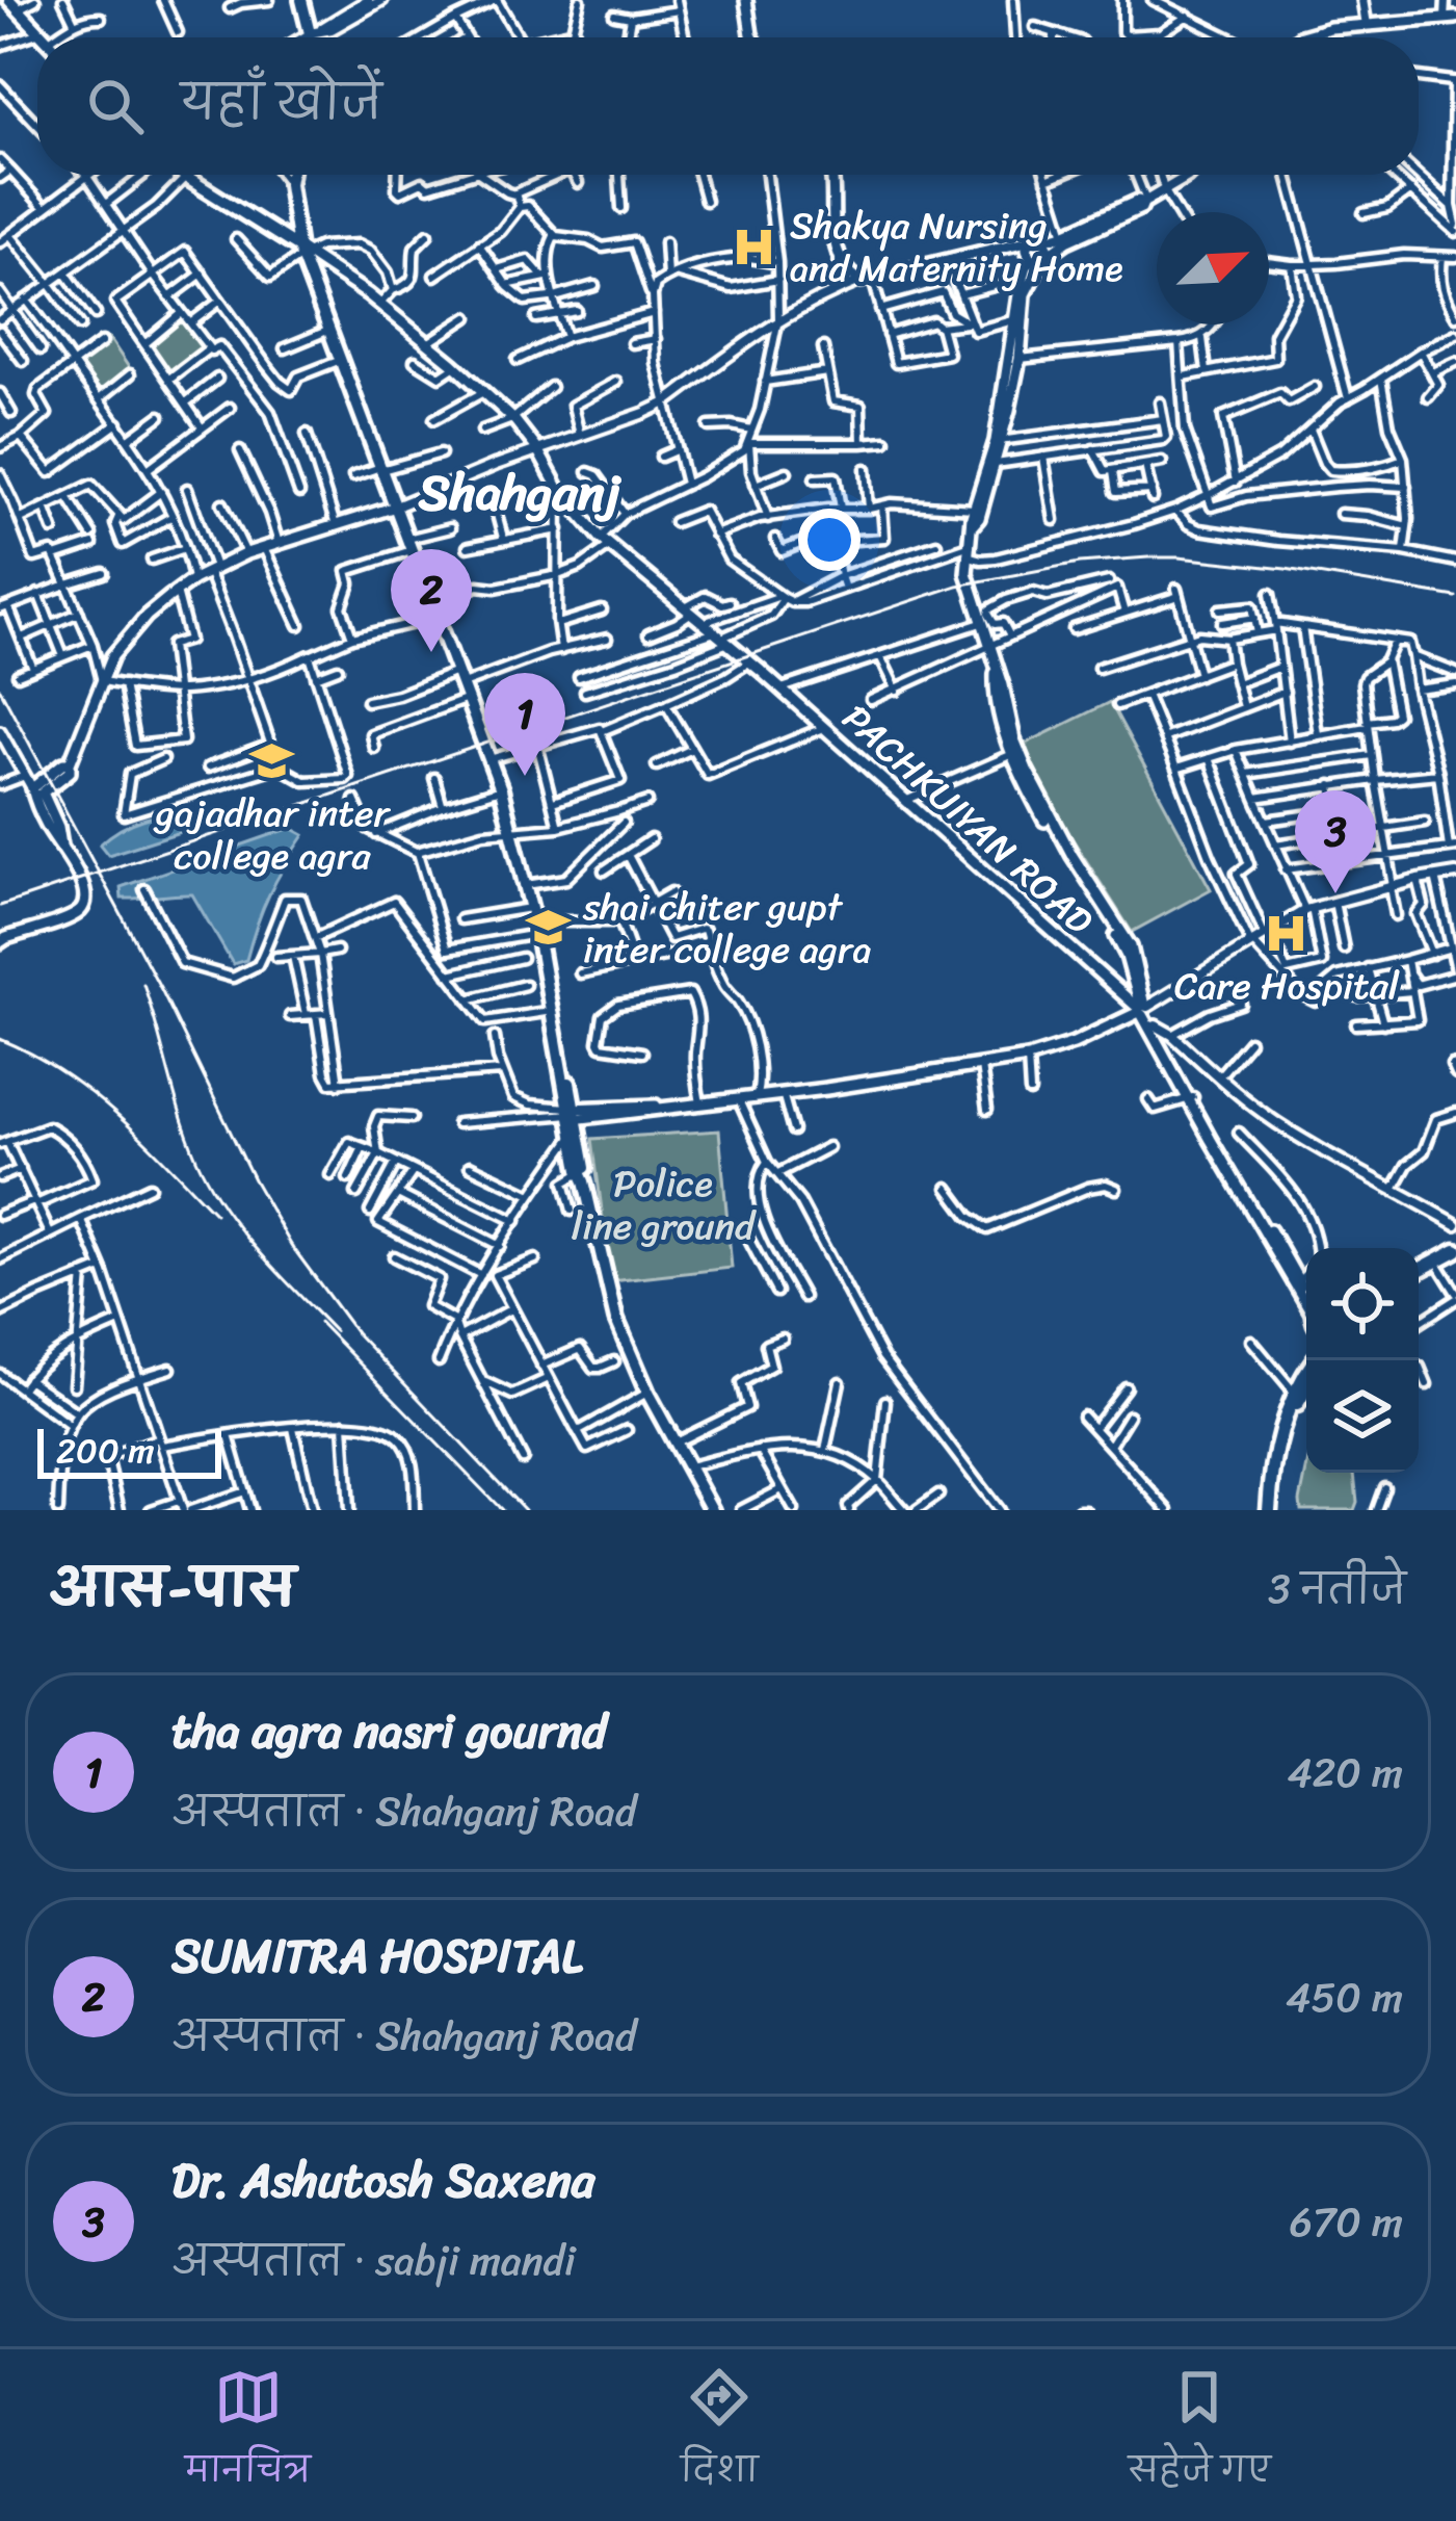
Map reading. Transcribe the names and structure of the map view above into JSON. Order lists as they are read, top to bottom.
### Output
{
  "streets": {
    "main road": ["PACHKUIYAN ROAD"]
  },
  "districts": ["Shahganj"],
  "parks": ["Police line ground"],
  "places": {
    "hospital": ["Shakya Nursing and Maternity Home", "Care Hospital"],
    "school or university": ["gajadhar inter college agra", "shai chiter gupt inter college agra"]
  },
  "scale_bar": "200 m",
  "north": "top right",
  "page": {
    "search": "यहाँ खोजें",
    "pins": ["2", "1", "3"],
    "scale": "200 m",
    "heading": ["आस-पास", "3 नतीजे"],
    "list": [
      {
        "mark": "1",
        "name": "tha agra nasri gournd",
        "note": "अस्पताल · Shahganj Road",
        "value": "420 m"
      },
      {
        "mark": "2",
        "name": "SUMITRA HOSPITAL",
        "note": "अस्पताल · Shahganj Road",
        "value": "450 m"
      },
      {
        "mark": "3",
        "name": "Dr. Ashutosh Saxena",
        "note": "अस्पताल · sabji mandi",
        "value": "670 m"
      }
    ],
    "nav": ["मानचित्र", "दिशा", "सहेजे गए"]
  }
}
